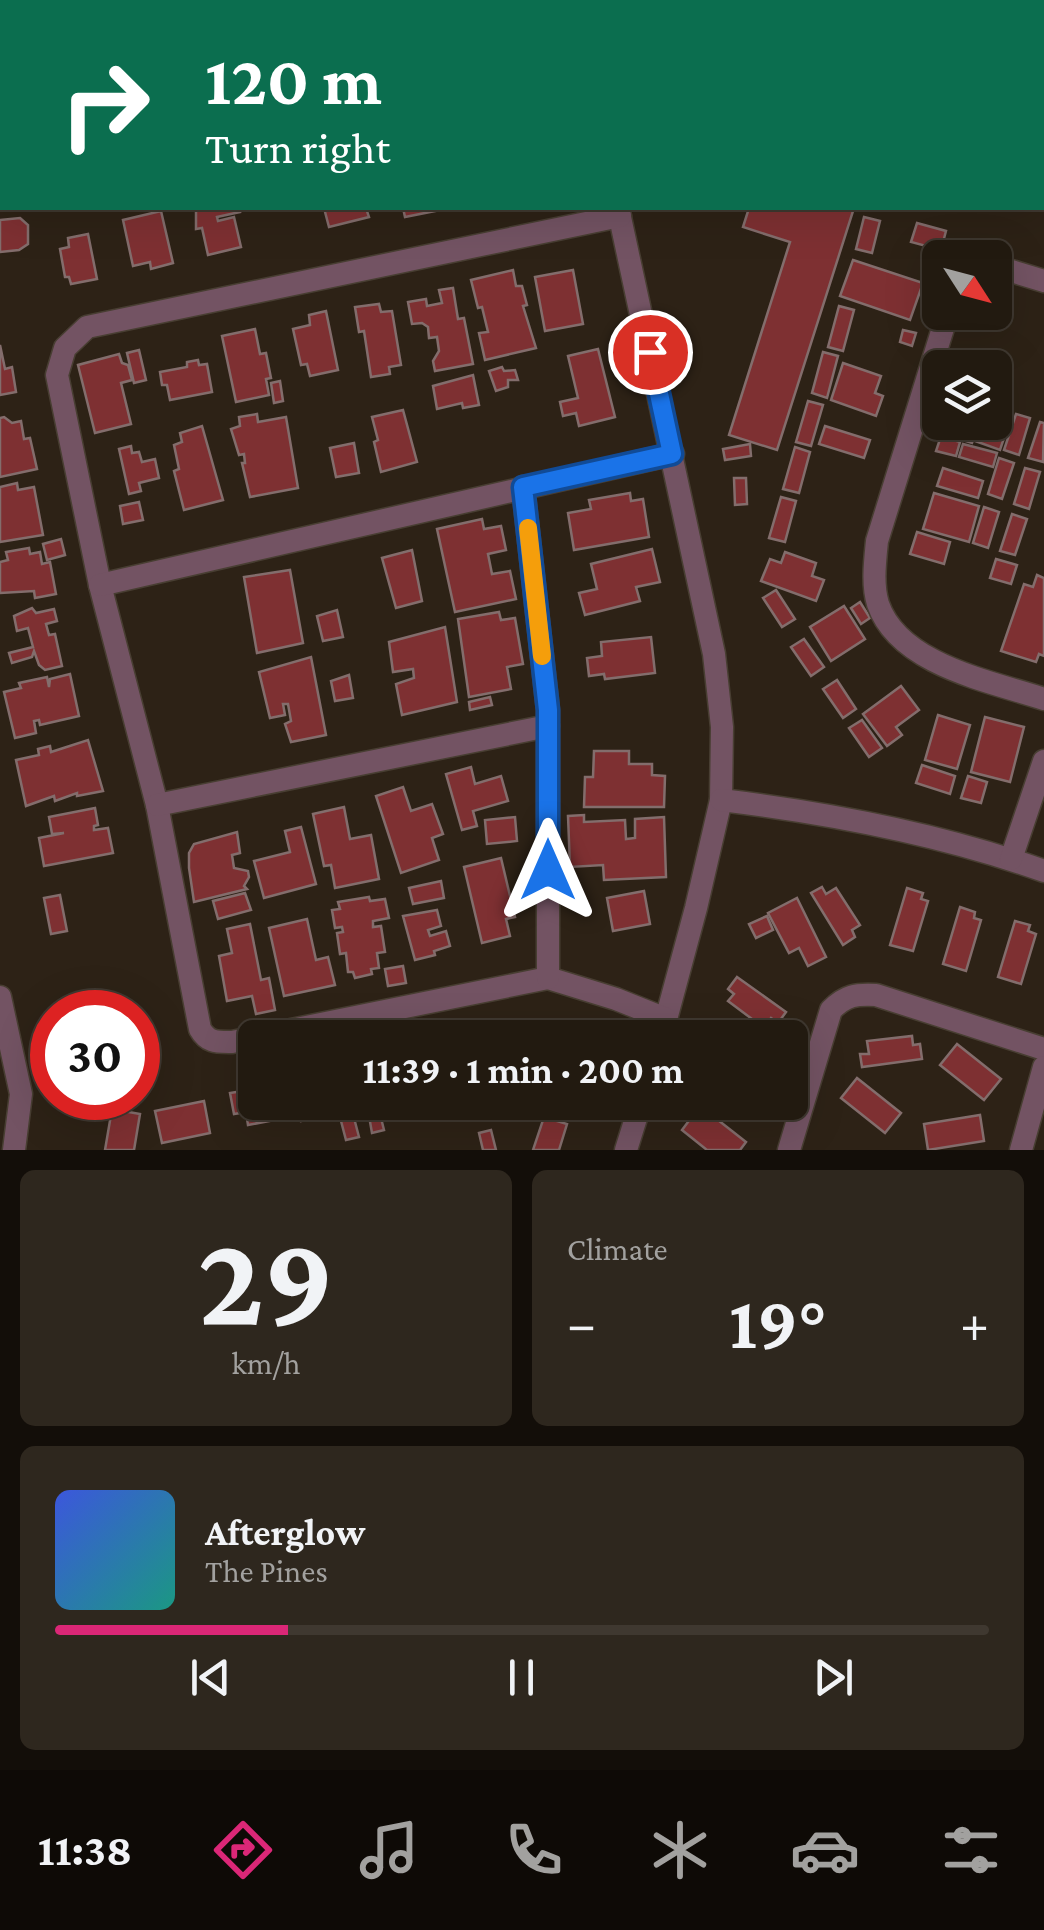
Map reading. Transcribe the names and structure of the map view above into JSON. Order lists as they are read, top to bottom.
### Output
{
  "north": "bottom right",
  "page": {
    "turn": ["120 m", "Turn right"],
    "limit": "30",
    "trip": "11:39 · 1 min · 200 m",
    "tile": [
      ["29", "km/h"],
      "Climate"
    ],
    "heat": ["−", "19°", "+"],
    "song": ["Afterglow", "The Pines"],
    "tabs": "11:38"
  }
}
